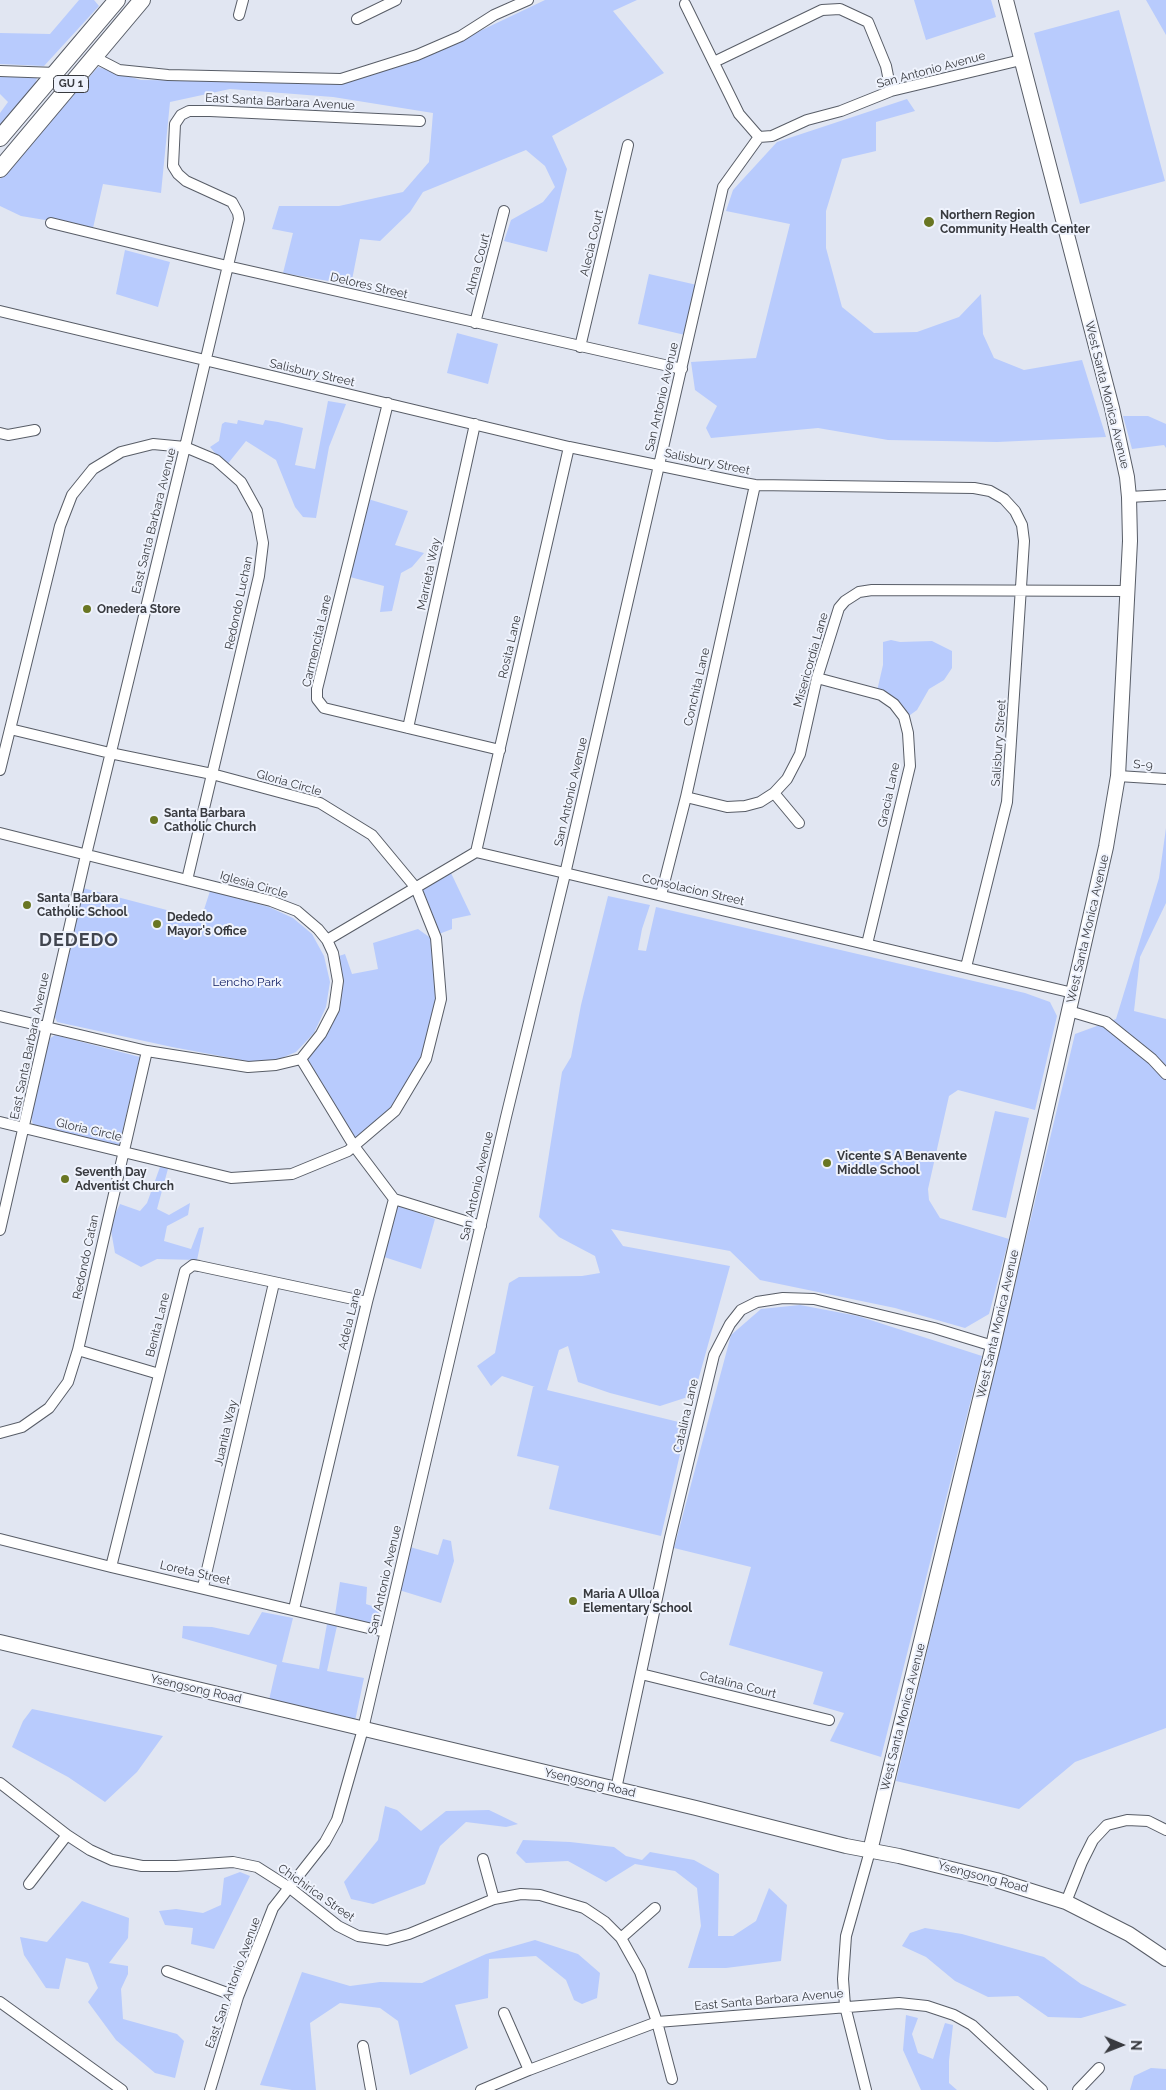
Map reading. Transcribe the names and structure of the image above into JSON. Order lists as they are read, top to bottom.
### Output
{
  "streets": {
    "main road": ["GU 1", "West Santa Monica Avenue", "Ysengsong Road"],
    "street": [
      "San Antonio Avenue",
      "East Santa Barbara Avenue",
      "Alecia Court",
      "Alma Court",
      "Delores Street",
      "Salisbury Street",
      "Marrieta Way",
      "Redondo Luchan",
      "Carmencita Lane",
      "Rosita Lane",
      "Misericordia Lane",
      "Conchita Lane",
      "S-9",
      "Gloria Circle",
      "Gracia Lane",
      "Iglesia Circle",
      "Consolacion Street",
      "Redondo Catan",
      "Adela Lane",
      "Benita Lane",
      "Catalina Lane",
      "Juanita Way",
      "Loreta Street",
      "Catalina Court",
      "Chichirica Street",
      "East San Antonio Avenue"
    ]
  },
  "crossings": [
    ["San Antonio Avenue", "Delores Street"],
    ["San Antonio Avenue", "Salisbury Street"],
    ["San Antonio Avenue", "West Santa Monica Avenue"],
    ["San Antonio Avenue", "Consolacion Street"],
    ["San Antonio Avenue", "Loreta Street"],
    ["San Antonio Avenue", "Ysengsong Road"],
    ["San Antonio Avenue", "East San Antonio Avenue"],
    ["East Santa Barbara Avenue", "Delores Street"],
    ["East Santa Barbara Avenue", "Salisbury Street"],
    ["East Santa Barbara Avenue", "Redondo Luchan"],
    ["East Santa Barbara Avenue", "Gloria Circle"],
    ["East Santa Barbara Avenue", "Iglesia Circle"],
    ["East Santa Barbara Avenue", "Chichirica Street"],
    ["Alecia Court", "Delores Street"],
    ["Alma Court", "Delores Street"],
    ["Salisbury Street", "Marrieta Way"],
    ["Salisbury Street", "Carmencita Lane"],
    ["Salisbury Street", "Rosita Lane"],
    ["Salisbury Street", "Misericordia Lane"],
    ["Salisbury Street", "Conchita Lane"],
    ["Salisbury Street", "Consolacion Street"],
    ["West Santa Monica Avenue", "Misericordia Lane"],
    ["West Santa Monica Avenue", "S-9"],
    ["West Santa Monica Avenue", "Consolacion Street"],
    ["West Santa Monica Avenue", "Catalina Lane"],
    ["West Santa Monica Avenue", "Ysengsong Road"],
    ["Marrieta Way", "Carmencita Lane"],
    ["Redondo Luchan", "Gloria Circle"],
    ["Redondo Luchan", "Iglesia Circle"],
    ["Carmencita Lane", "Rosita Lane"],
    ["Rosita Lane", "Consolacion Street"],
    ["Misericordia Lane", "Conchita Lane"],
    ["Misericordia Lane", "Gracia Lane"],
    ["Conchita Lane", "Consolacion Street"],
    ["Gloria Circle", "Redondo Catan"],
    ["Gracia Lane", "Consolacion Street"],
    ["Adela Lane", "Benita Lane"],
    ["Adela Lane", "Loreta Street"],
    ["Benita Lane", "Juanita Way"],
    ["Benita Lane", "Loreta Street"],
    ["Catalina Lane", "Catalina Court"],
    ["Catalina Lane", "Ysengsong Road"],
    ["Juanita Way", "Loreta Street"],
    ["Ysengsong Road", "East San Antonio Avenue"],
    ["Chichirica Street", "East San Antonio Avenue"]
  ],
  "districts": ["DEDEDO"],
  "parks": ["Lencho Park"],
  "places": [
    "Northern Region Community Health Center",
    "Onedera Store",
    "Santa Barbara Catholic Church",
    "Santa Barbara Catholic School",
    "Dededo Mayor's Office",
    "Vicente S A Benavente Middle School",
    "Seventh Day Adventist Church",
    "Maria A Ulloa Elementary School"
  ],
  "north": "right"
}
